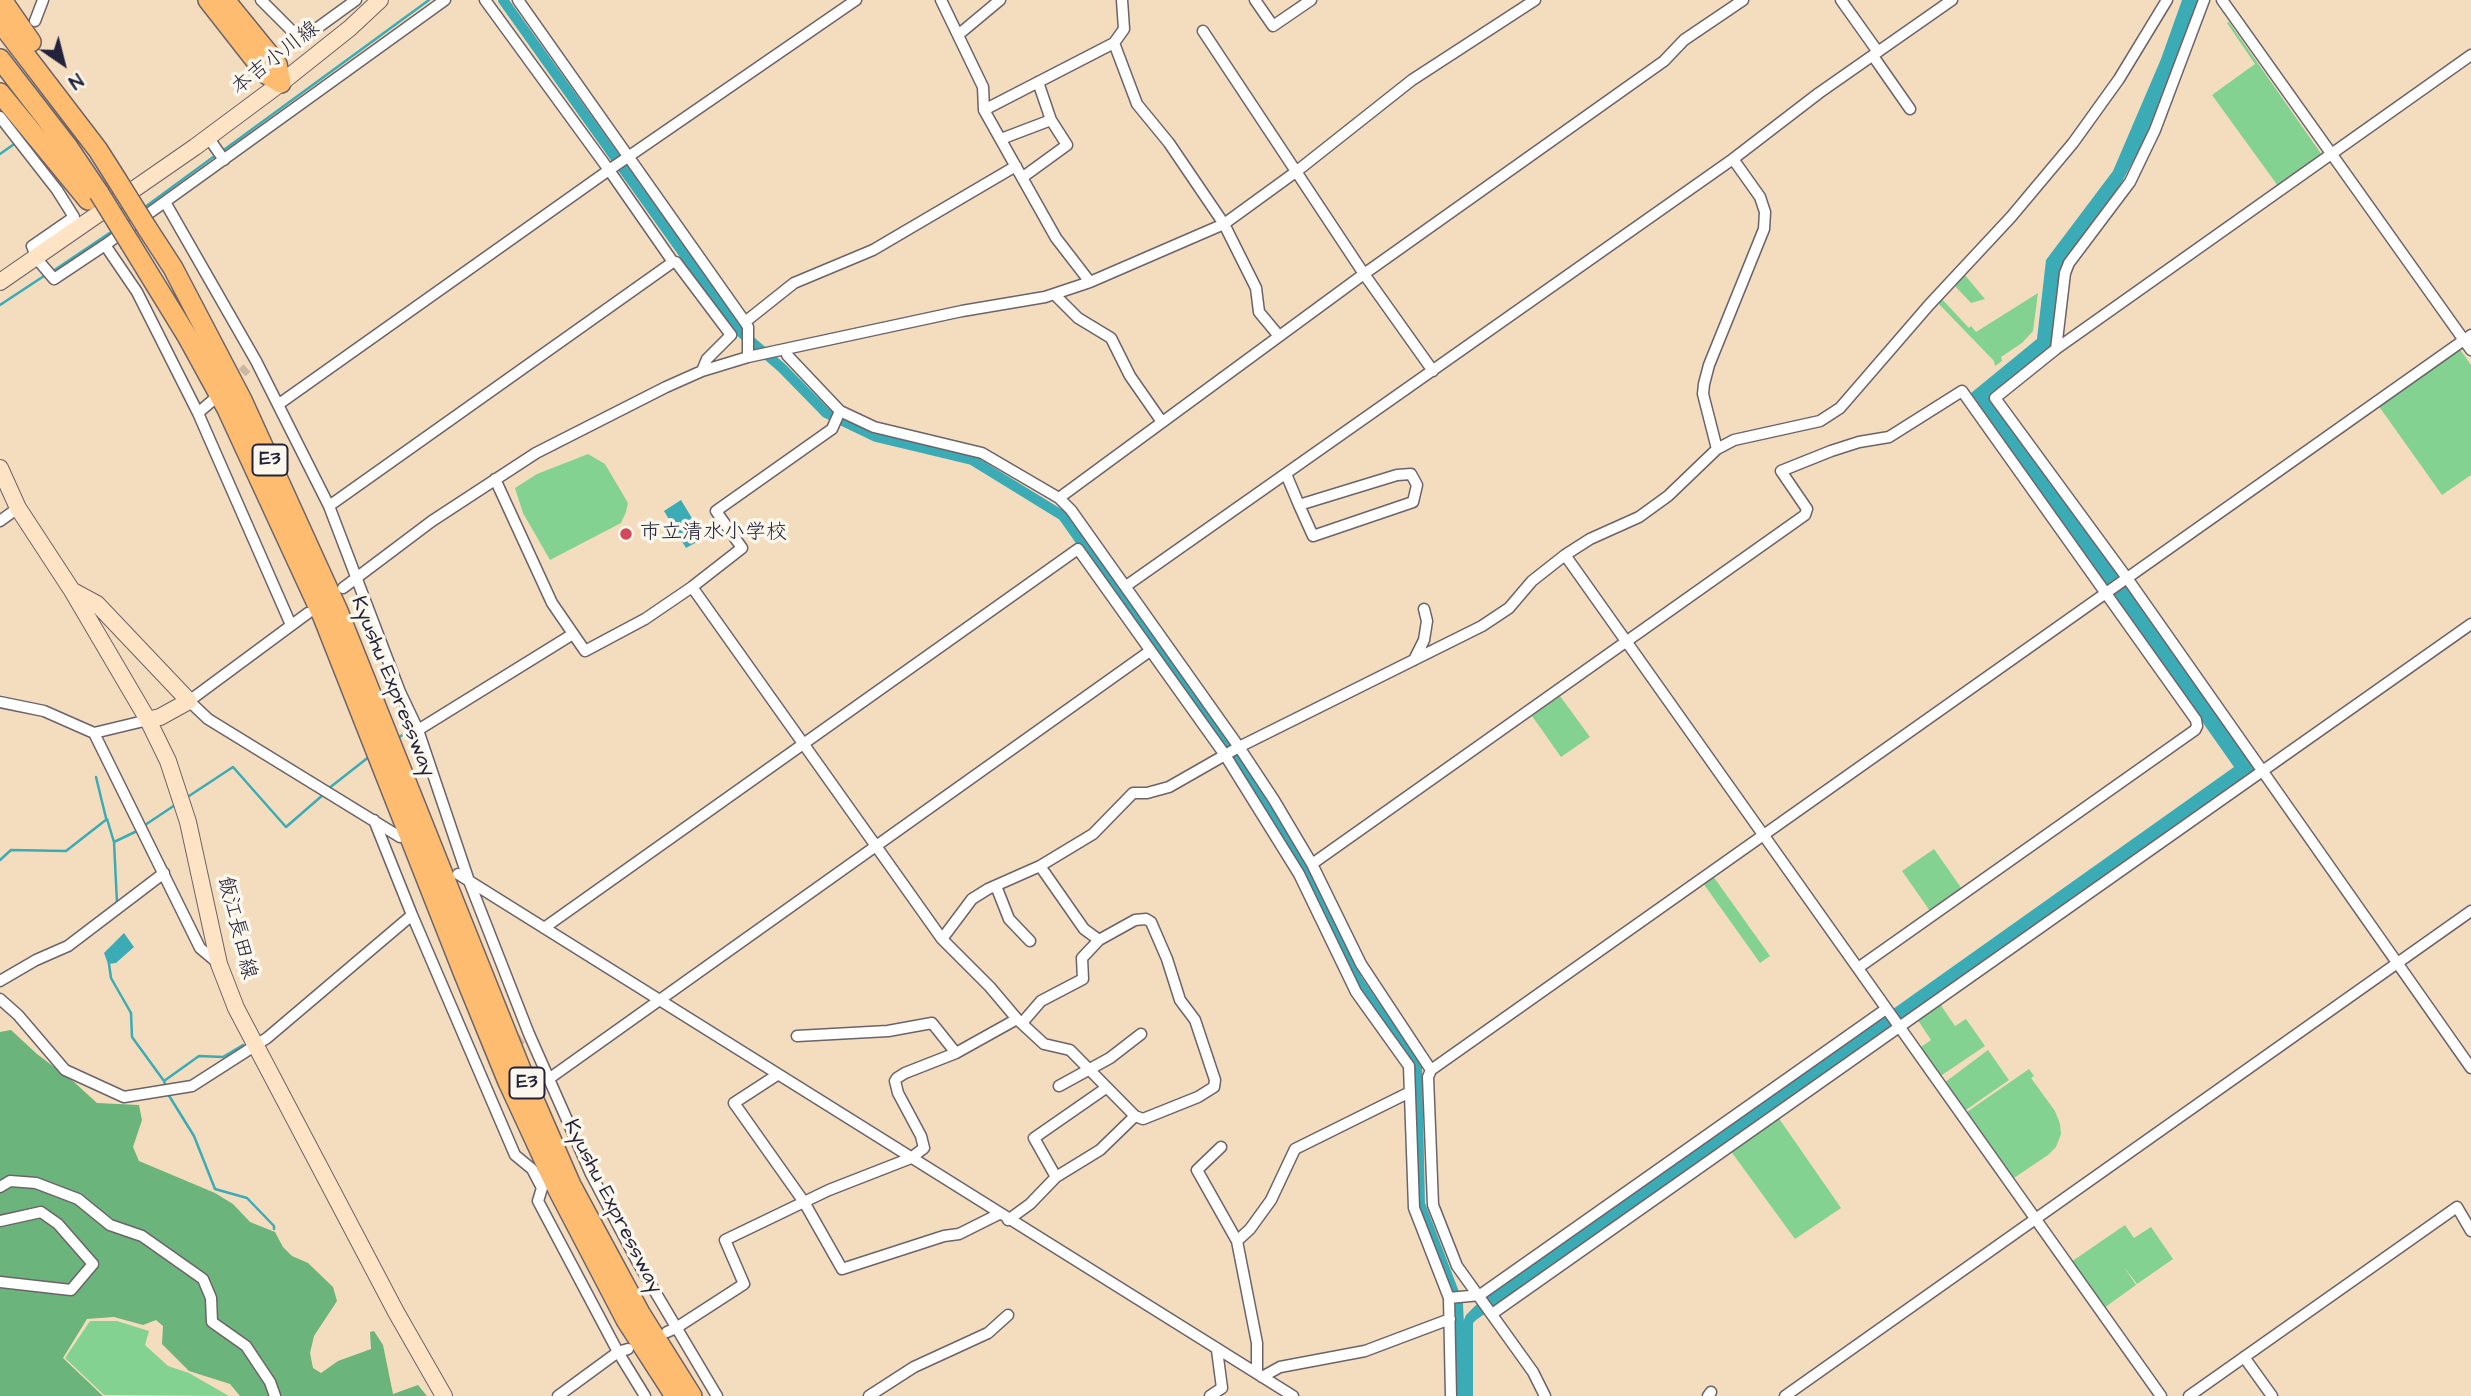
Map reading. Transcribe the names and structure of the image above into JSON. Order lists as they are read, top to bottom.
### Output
{
  "streets": {
    "highway": ["E3", "Kyushu Expressway"],
    "main road": ["本吉小川線", "飯江長田線"]
  },
  "places": ["市立清水小学校"],
  "north": "bottom right"
}
